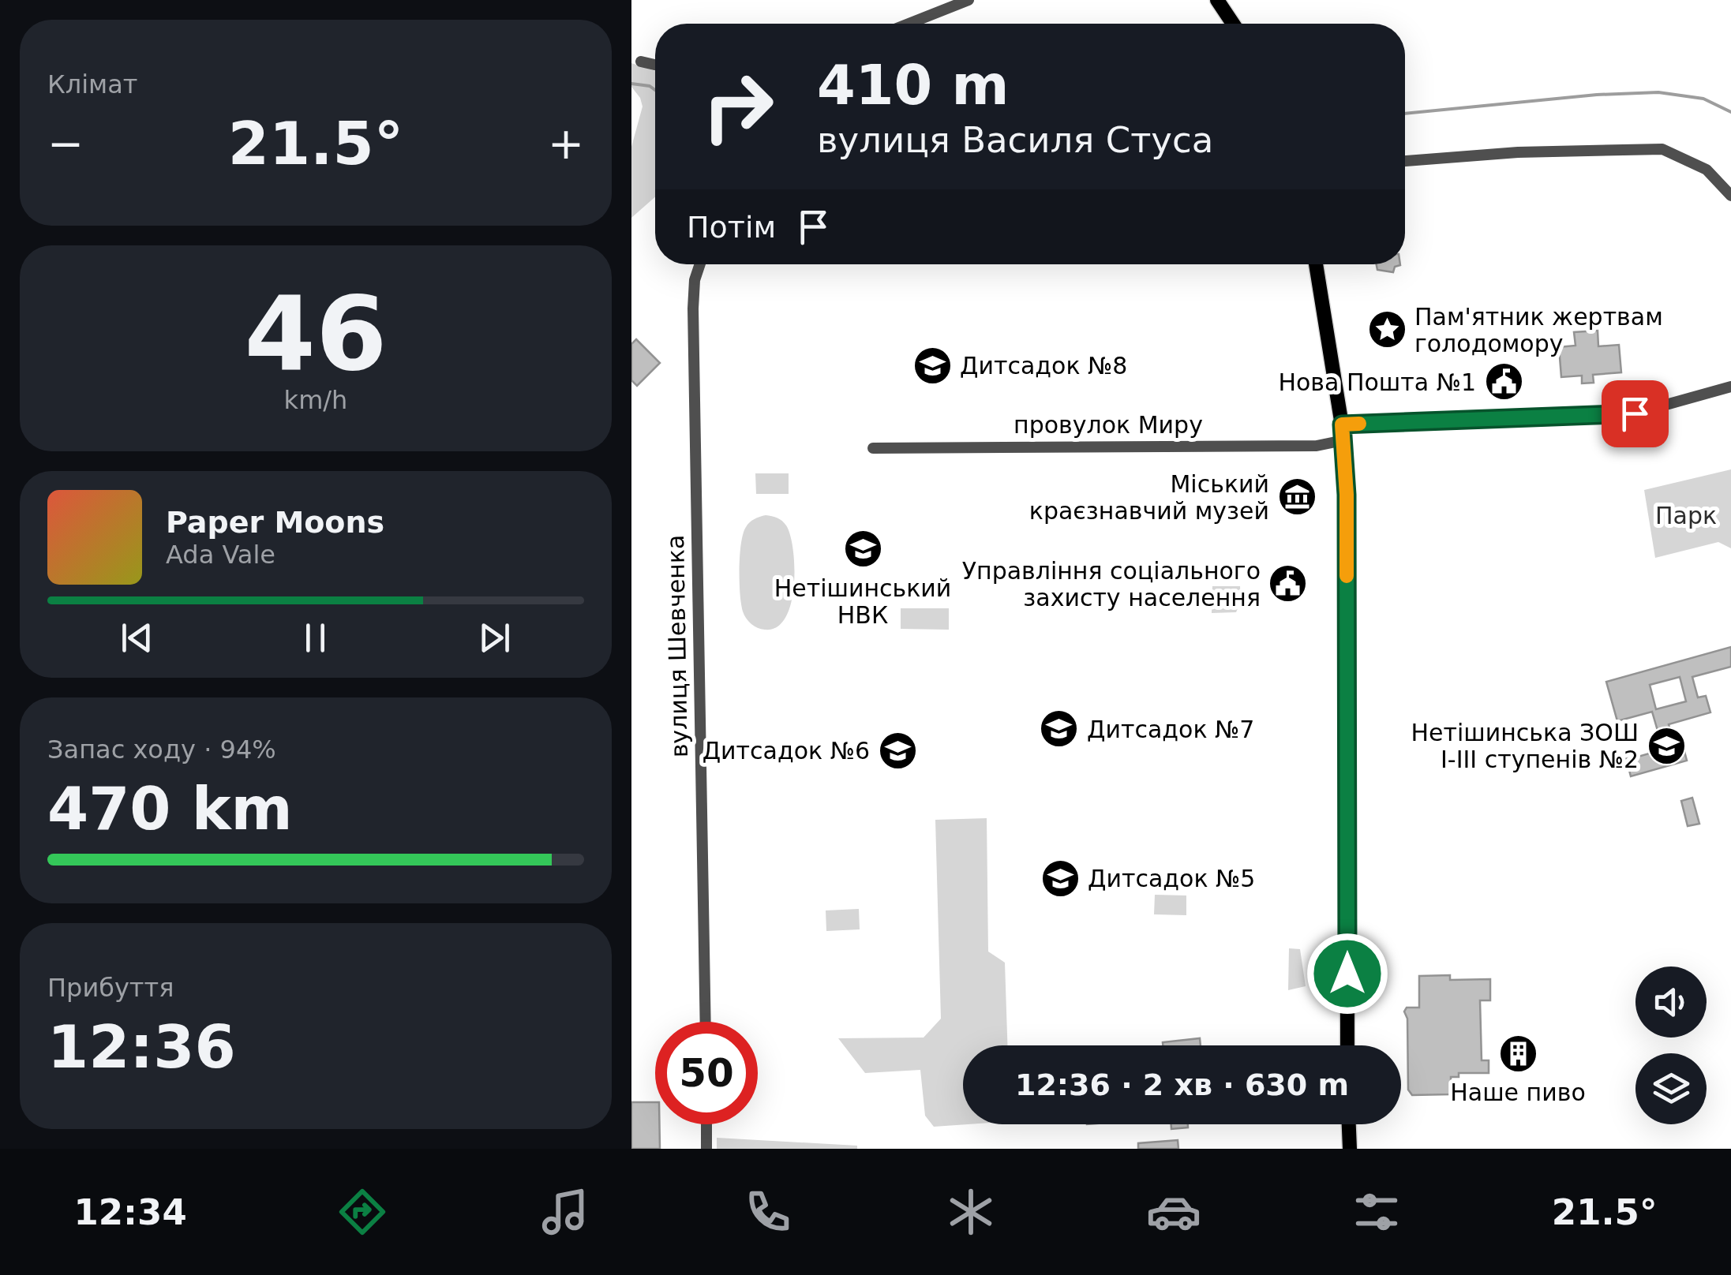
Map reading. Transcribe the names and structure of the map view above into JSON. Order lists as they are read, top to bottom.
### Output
{
  "streets": {
    "street": ["провулок Миру", "вулиця Шевченка"]
  },
  "parks": ["Парк"],
  "places": {
    "place": ["Пам'ятник жертвам голодомору"],
    "school or university": [
      "Дитсадок №8",
      "Нетішинський НВК",
      "Дитсадок №7",
      "Нетішинська ЗОШ І-ІІІ ступенів №2",
      "Дитсадок №6",
      "Дитсадок №5"
    ],
    "public building": ["Нова Пошта №1", "Управління соціального захисту населення"],
    "museum": ["Міський краєзнавчий музей"],
    "building": ["Наше пиво"]
  },
  "page": {
    "tile": [
      "Клімат",
      ["46", "km/h"],
      ["Запас ходу · 94%", "470 km"],
      ["Прибуття", "12:36"]
    ],
    "turn": ["410 m", "вулиця Василя Стуса"],
    "heat": ["−", "21.5°", "+"],
    "then": "Потім",
    "song": ["Paper Moons", "Ada Vale"],
    "limit": "50",
    "trip": "12:36 · 2 хв · 630 m",
    "tabs": ["12:34", "21.5°"]
  }
}
